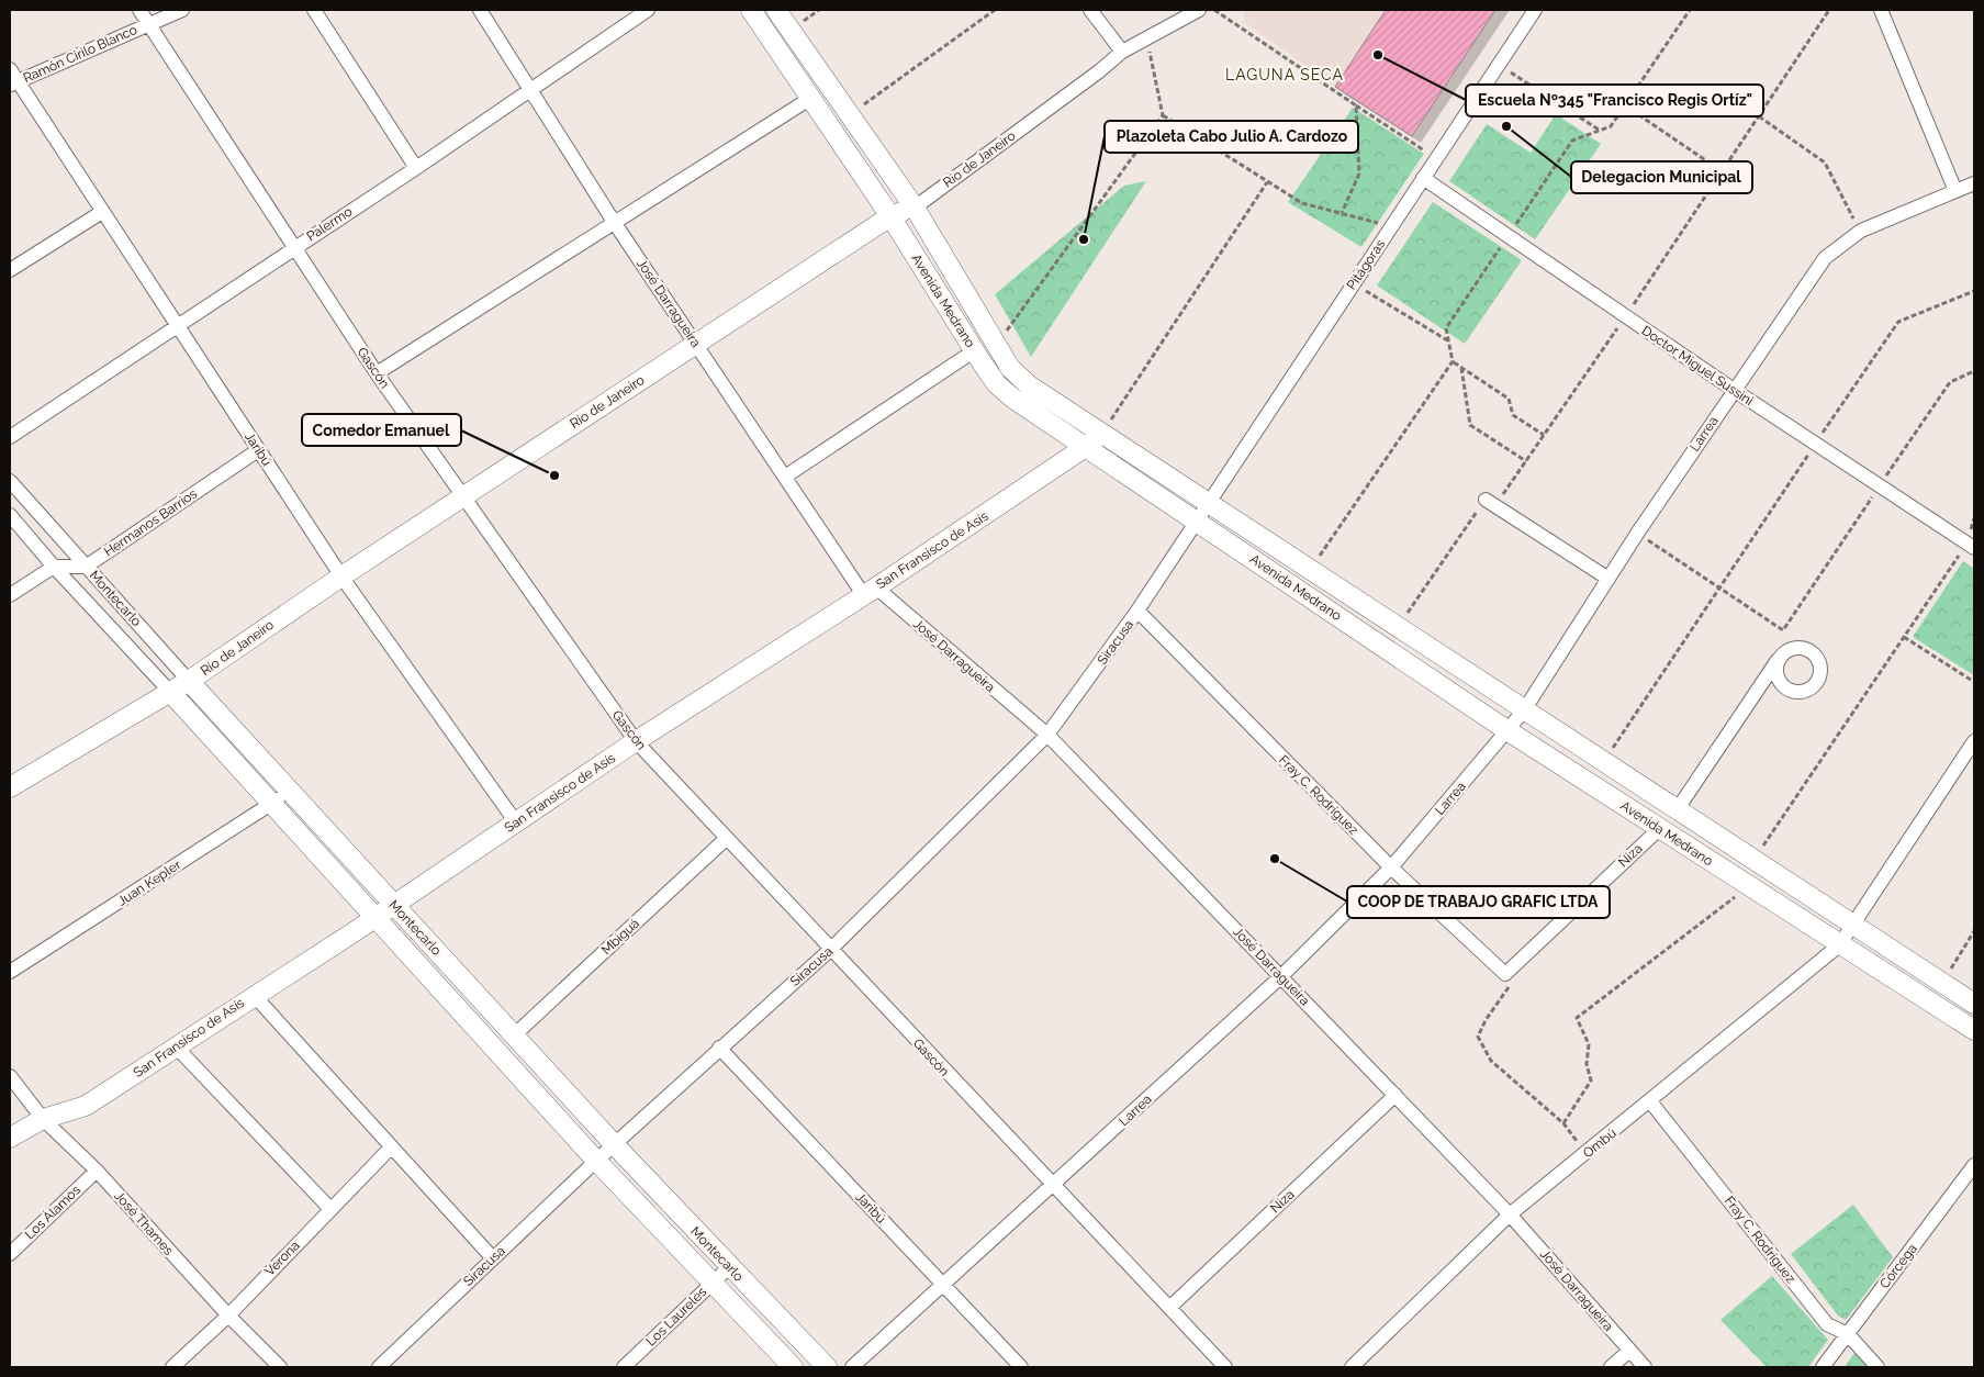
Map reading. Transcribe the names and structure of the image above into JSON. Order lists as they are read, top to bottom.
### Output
{
  "streets": {
    "main road": [
      "Río de Janeiro",
      "Avenida Medrano",
      "San Fransisco de Asís",
      "Montecarlo"
    ],
    "street": [
      "Ramón Cirilo Blanco",
      "Palermo",
      "Pitágoras",
      "José Darragueira",
      "Doctor Miguel Sussini",
      "Gascón",
      "Larrea",
      "Jaribú",
      "Hermanos Barrios",
      "Siracusa",
      "Fray C. Rodríguez",
      "Niza",
      "Juan Kepler",
      "Mbiguá",
      "Ombú",
      "Los Álamos",
      "José Thames",
      "Verona",
      "Córcega",
      "Los Laureles"
    ]
  },
  "crossings": [
    ["Ramón Cirilo Blanco", "Gascón"],
    ["Ramón Cirilo Blanco", "Jaribú"],
    ["Río de Janeiro", "Avenida Medrano"],
    ["Río de Janeiro", "José Darragueira"],
    ["Río de Janeiro", "Gascón"],
    ["Río de Janeiro", "Jaribú"],
    ["Río de Janeiro", "Montecarlo"],
    ["Palermo", "José Darragueira"],
    ["Palermo", "Gascón"],
    ["Palermo", "Jaribú"],
    ["Pitágoras", "Avenida Medrano"],
    ["Pitágoras", "Doctor Miguel Sussini"],
    ["Pitágoras", "Siracusa"],
    ["Avenida Medrano", "Larrea"],
    ["Avenida Medrano", "San Fransisco de Asís"],
    ["Avenida Medrano", "Siracusa"],
    ["Avenida Medrano", "Niza"],
    ["Avenida Medrano", "Ombú"],
    ["José Darragueira", "Larrea"],
    ["José Darragueira", "San Fransisco de Asís"],
    ["José Darragueira", "Siracusa"],
    ["José Darragueira", "Niza"],
    ["José Darragueira", "Ombú"],
    ["Doctor Miguel Sussini", "Larrea"],
    ["Gascón", "Larrea"],
    ["Gascón", "San Fransisco de Asís"],
    ["Gascón", "Siracusa"],
    ["Gascón", "Niza"],
    ["Gascón", "Mbiguá"],
    ["Larrea", "Jaribú"],
    ["Larrea", "Fray C. Rodríguez"],
    ["Jaribú", "Hermanos Barrios"],
    ["Jaribú", "San Fransisco de Asís"],
    ["Jaribú", "Siracusa"],
    ["Hermanos Barrios", "Montecarlo"],
    ["San Fransisco de Asís", "Montecarlo"],
    ["San Fransisco de Asís", "José Thames"],
    ["Montecarlo", "Siracusa"],
    ["Montecarlo", "Juan Kepler"],
    ["Montecarlo", "Mbiguá"],
    ["Montecarlo", "Los Laureles"],
    ["Siracusa", "Fray C. Rodríguez"],
    ["Fray C. Rodríguez", "Niza"],
    ["Fray C. Rodríguez", "Ombú"],
    ["Fray C. Rodríguez", "Córcega"],
    ["Los Álamos", "José Thames"],
    ["José Thames", "Verona"]
  ],
  "districts": ["LAGUNA SECA"],
  "places": [
    "Escuela Nº345 \"Francisco Regis Ortíz\"",
    "Delegacion Municipal",
    "Plazoleta Cabo Julio A. Cardozo",
    "Comedor Emanuel",
    "COOP DE TRABAJO GRAFIC LTDA"
  ]
}
